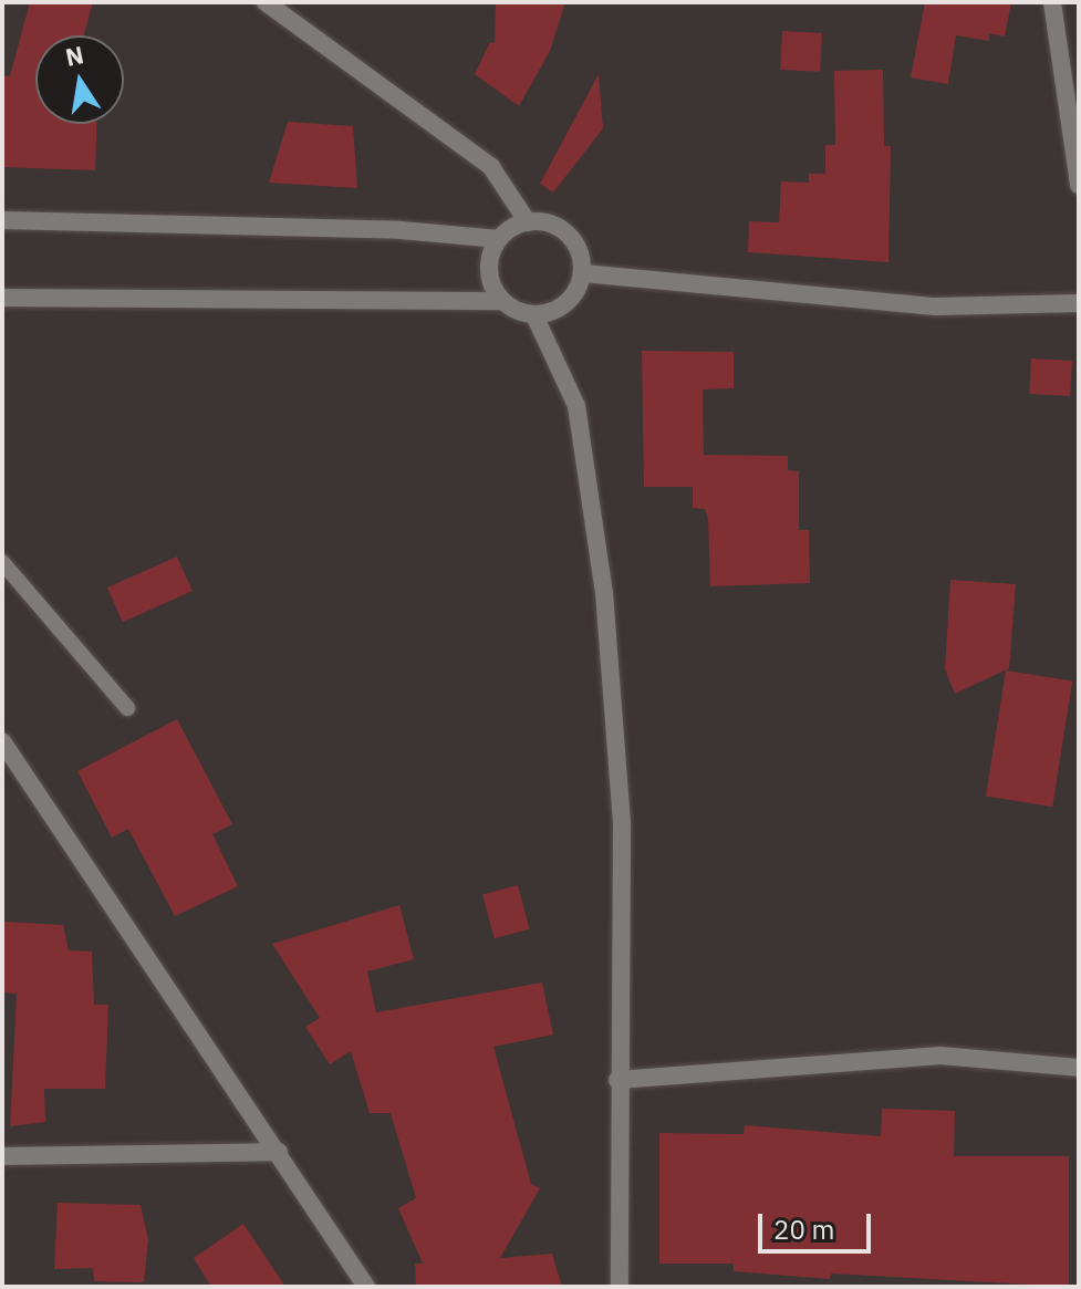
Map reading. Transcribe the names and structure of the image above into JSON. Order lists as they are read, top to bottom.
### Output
{
  "scale_bar": "20 m",
  "north": "top"
}
